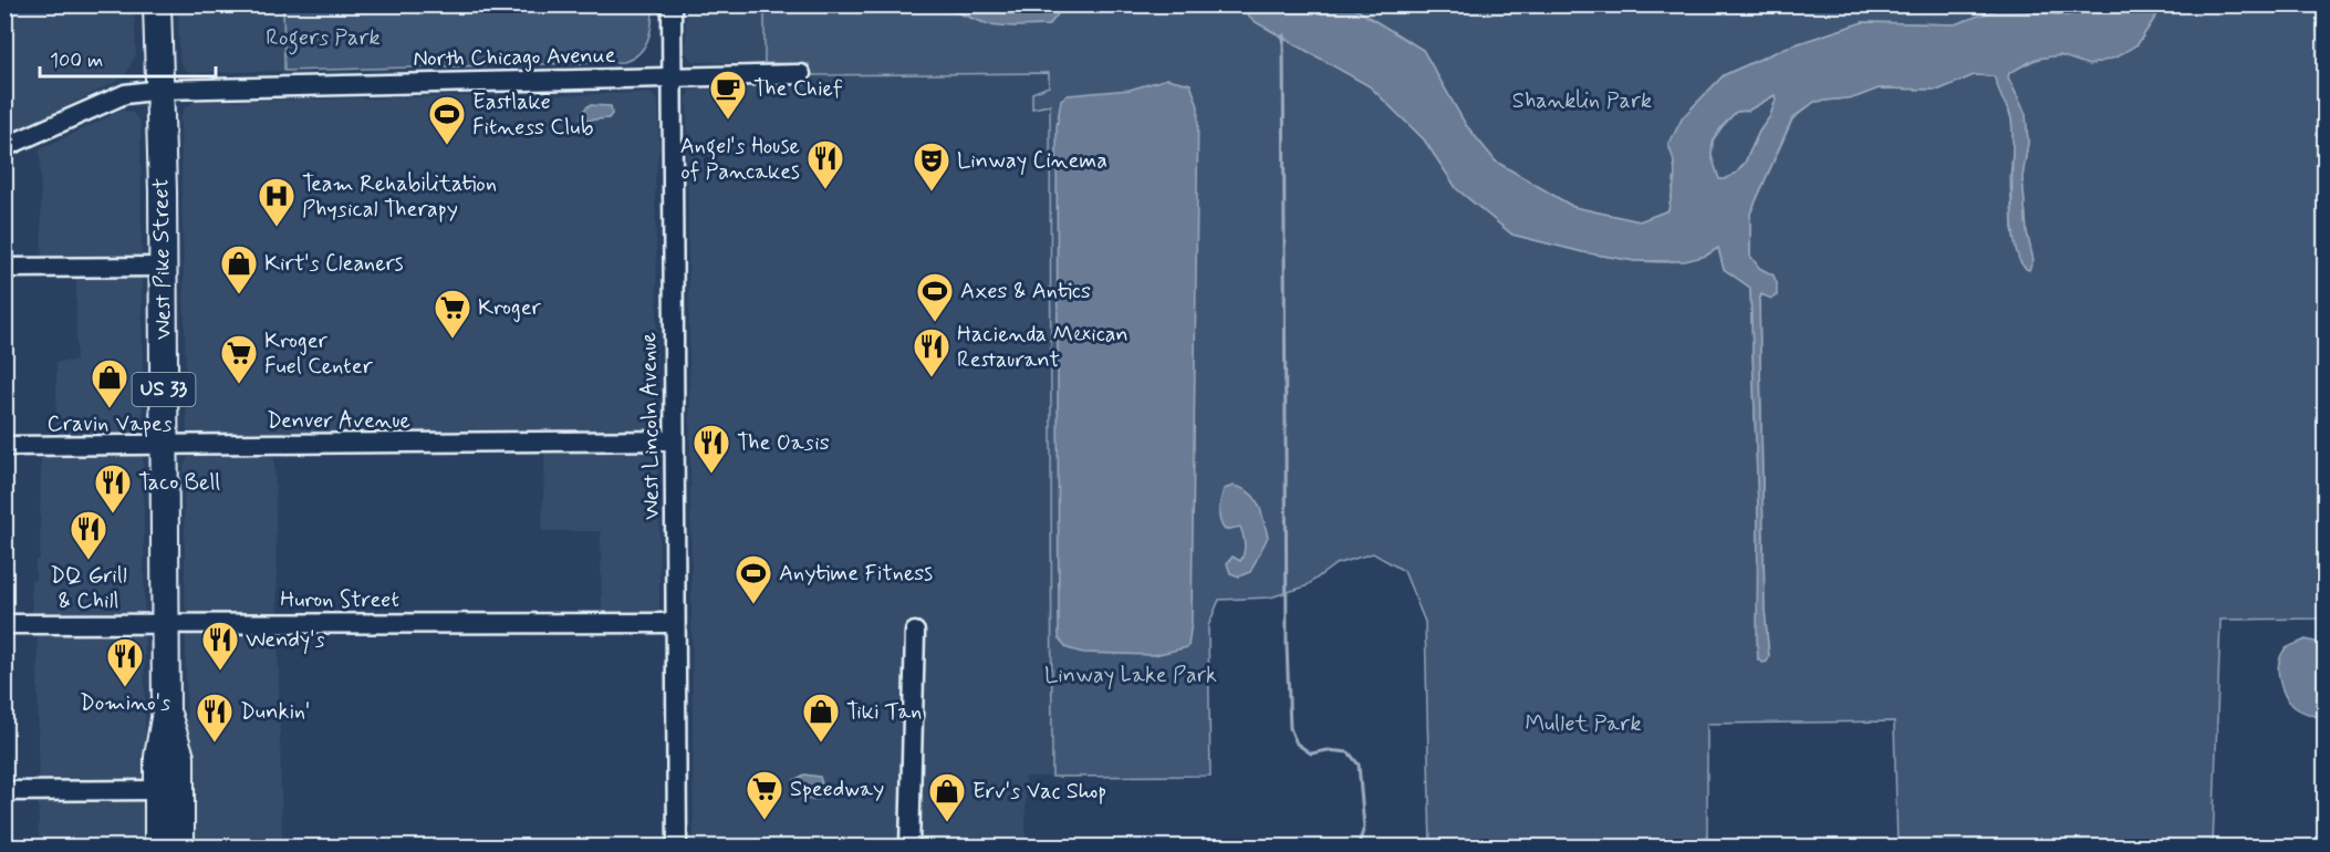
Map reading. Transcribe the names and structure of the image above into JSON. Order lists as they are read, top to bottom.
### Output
{
  "streets": {
    "highway": ["West Pike Street", "US 33"],
    "street": [
      "North Chicago Avenue",
      "Denver Avenue",
      "West Lincoln Avenue",
      "Huron Street"
    ]
  },
  "crossings": [
    ["North Chicago Avenue", "West Pike Street"],
    ["North Chicago Avenue", "West Lincoln Avenue"],
    ["West Pike Street", "Denver Avenue"],
    ["West Pike Street", "Huron Street"],
    ["Denver Avenue", "West Lincoln Avenue"],
    ["West Lincoln Avenue", "Huron Street"]
  ],
  "parks": [
    "Rogers Park",
    "Shanklin Park",
    "Linway Lake Park",
    "Mullet Park"
  ],
  "places": {
    "cafe": ["The Chief"],
    "sports": ["Eastlake Fitness Club", "Axes & Antics", "Anytime Fitness"],
    "restaurant": [
      "Angel's House of Pancakes",
      "Hacienda Mexican Restaurant",
      "The Oasis",
      "Taco Bell",
      "DQ Grill & Chill",
      "Wendy's",
      "Domino's",
      "Dunkin'"
    ],
    "theatre": ["Linway Cinema"],
    "hospital": ["Team Rehabilitation Physical Therapy"],
    "shop": [
      "Kirt's Cleaners",
      "Cravin Vapes",
      "Tiki Tan",
      "Erv's Vac Shop"
    ],
    "supermarket": ["Kroger", "Kroger Fuel Center", "Speedway"]
  },
  "scale_bar": "100 m"
}
